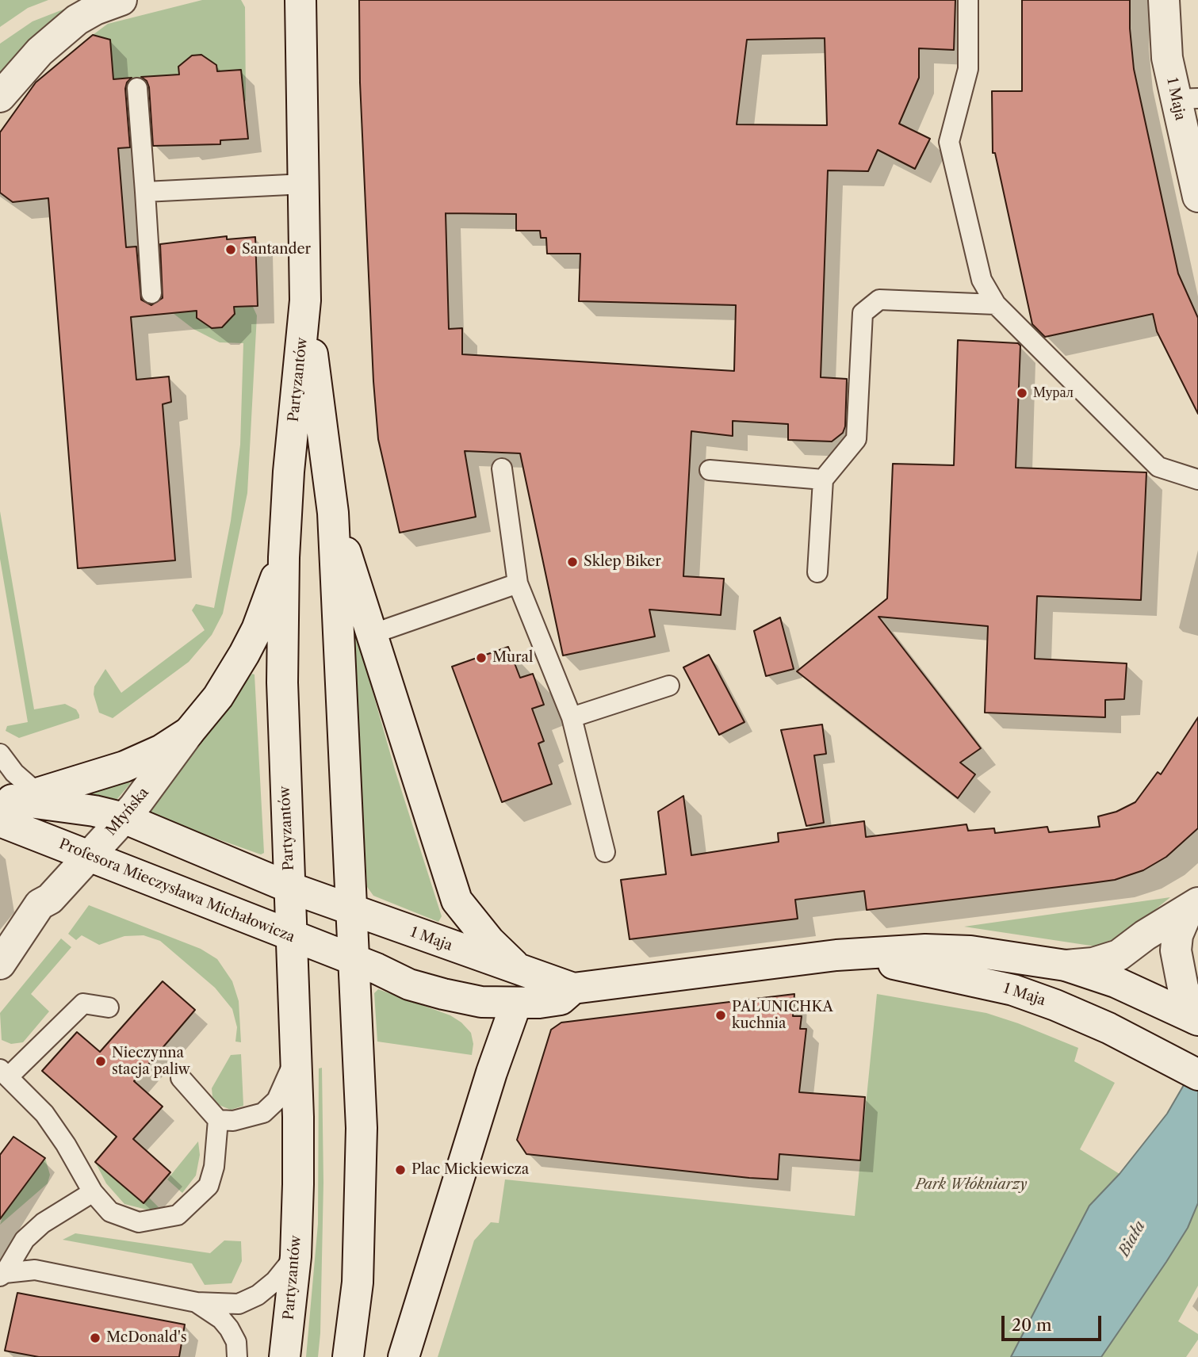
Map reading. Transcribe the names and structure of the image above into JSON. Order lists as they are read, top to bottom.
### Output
{
  "streets": {
    "street": [
      "1 Maja",
      "Partyzantów",
      "Młyńska",
      "Profesora Mieczysława Michałowicza"
    ]
  },
  "crossings": [
    ["1 Maja", "Partyzantów"],
    ["1 Maja", "Profesora Mieczysława Michałowicza"],
    ["Partyzantów", "Profesora Mieczysława Michałowicza"],
    ["Młyńska", "Profesora Mieczysława Michałowicza"]
  ],
  "water": ["Biała"],
  "parks": ["Park Włókniarzy"],
  "places": [
    "Santander",
    "Мурал",
    "Sklep Biker",
    "Mural",
    "PALUNICHKA kuchnia",
    "Nieczynna stacja paliw",
    "Plac Mickiewicza",
    "McDonald's"
  ],
  "scale_bar": "20 m"
}
